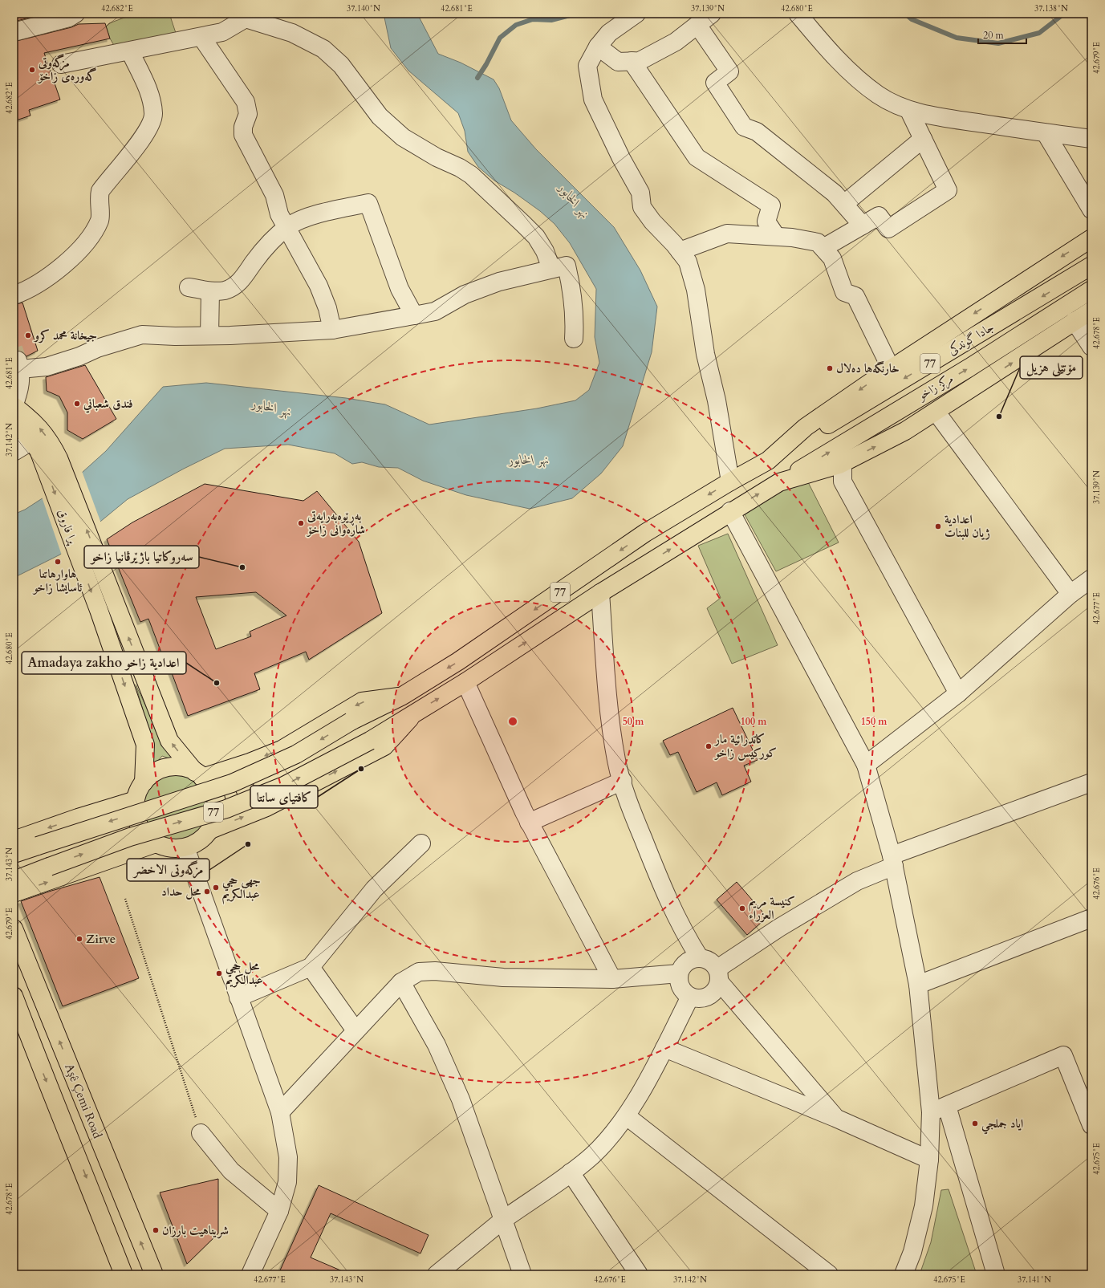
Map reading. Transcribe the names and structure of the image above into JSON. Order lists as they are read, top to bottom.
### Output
{
  "streets": {
    "main road": [
      "جادا گوندکی",
      "77",
      "مركز زاخو",
      "پرا فاروق",
      "Aşê Çemi Road"
    ]
  },
  "crossings": [
    ["جادا گوندکی", "77"],
    ["77", "مركز زاخو"]
  ],
  "water": ["نهر الخابور"],
  "places": [
    "مزگەوتی گەورەی زاخۆ",
    "جيخانة محمد كرو",
    "خارنگەها دەلال",
    "فندق شعباني",
    "مۆتێلی هزیل",
    "بەڕێوەبەرایەتی شارەوانی زاخۆ",
    "اعدادية ژیان للبنات",
    "هاوارهاتنا ئاسایشا زاخو",
    "سه‌روكاتيا باژێرڤانيا زاخو",
    "Amadaya zakho اعدادية زاخو",
    "كاتدرائية مار كوركيس زاخو",
    "کافتیای سانتا",
    "مزگەوتی الاخضر",
    "جهى حجي عبدالكريم",
    "محل حداد",
    "كنيسة مريم العزراء",
    "Zirve",
    "محل حجي عبدالكريم",
    "اياد جملجي",
    "شريناهيت بارزان"
  ],
  "scale_bar": "20 m",
  "coordinates": [
    "42.682°E",
    "37.140°N",
    "42.681°E",
    "37.139°N",
    "42.680°E",
    "37.138°N",
    "42.679°E",
    "42.678°E",
    "37.142°N",
    "42.677°E",
    "37.143°N",
    "42.676°E",
    "42.675°E",
    "37.141°N"
  ],
  "rings": ["50 m", "100 m", "150 m"]
}
